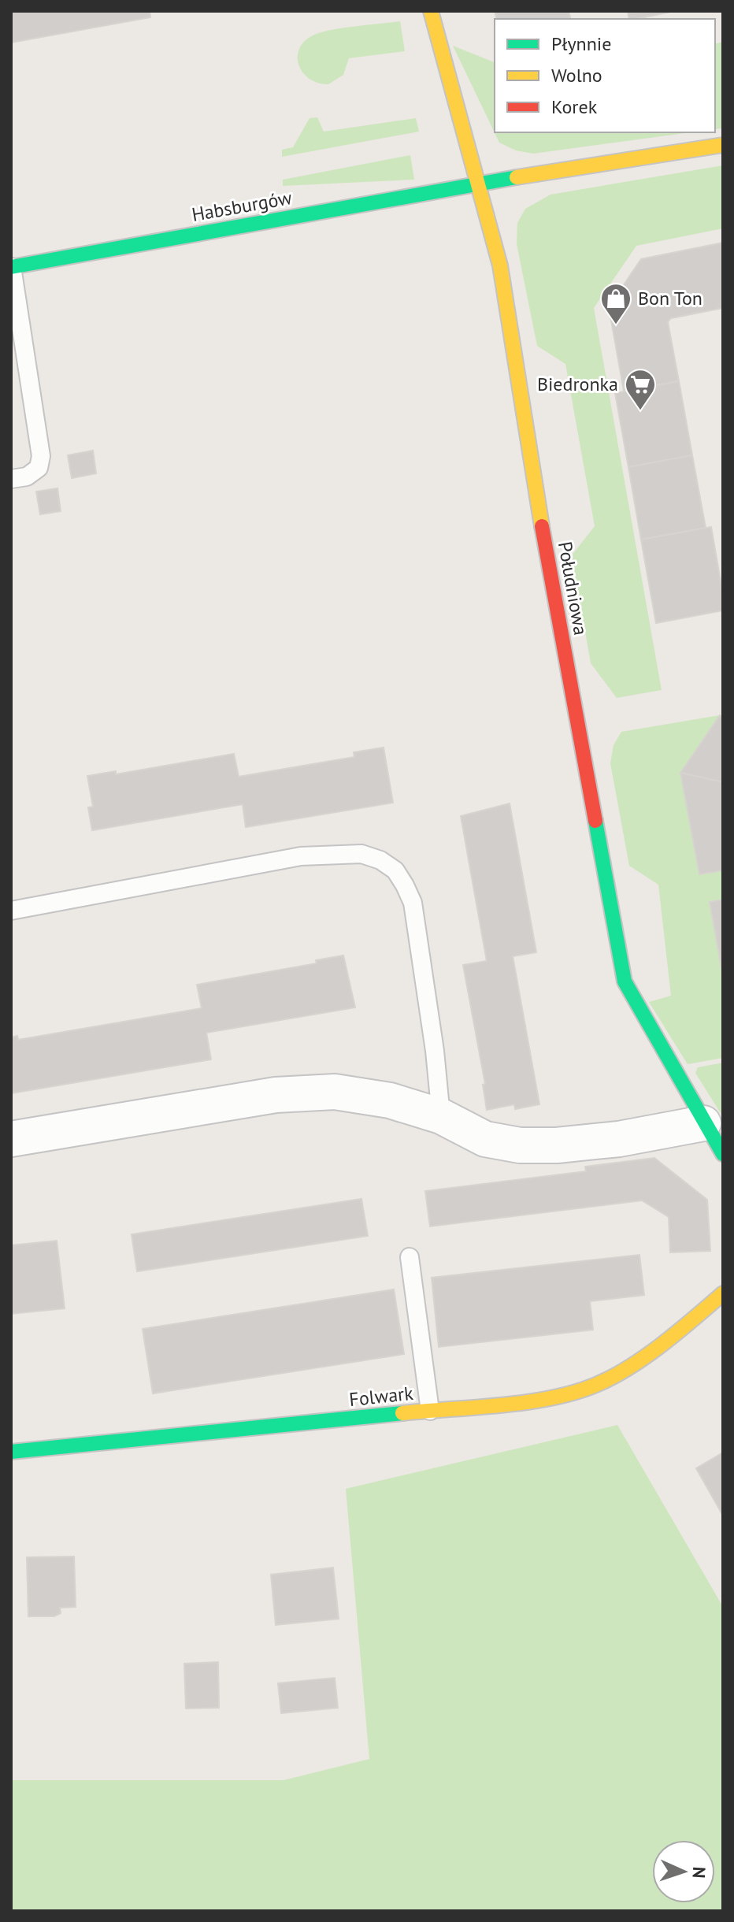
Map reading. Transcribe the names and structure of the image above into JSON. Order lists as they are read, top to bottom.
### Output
{
  "streets": {
    "street": ["Habsburgów", "Południowa", "Folwark"]
  },
  "crossings": [
    ["Habsburgów", "Południowa"]
  ],
  "places": {
    "shop": ["Bon Ton"],
    "supermarket": ["Biedronka"]
  },
  "legend": ["Płynnie", "Wolno", "Korek"],
  "north": "right"
}
